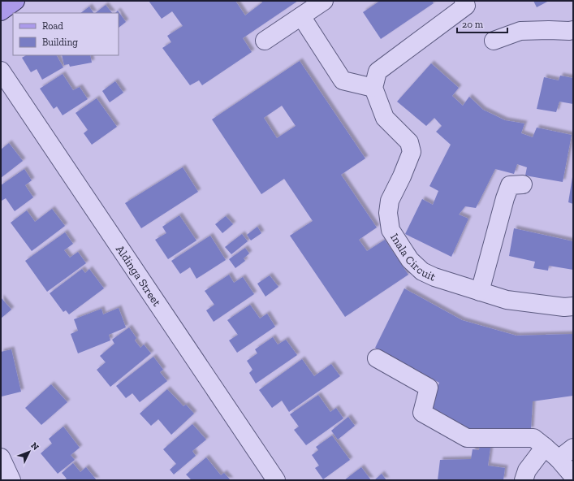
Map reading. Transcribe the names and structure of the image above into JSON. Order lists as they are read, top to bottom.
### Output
{
  "streets": {
    "street": ["Inala Circuit", "Aldinga Street"]
  },
  "legend": ["Road", "Building"],
  "scale_bar": "20 m",
  "north": "top right"
}
